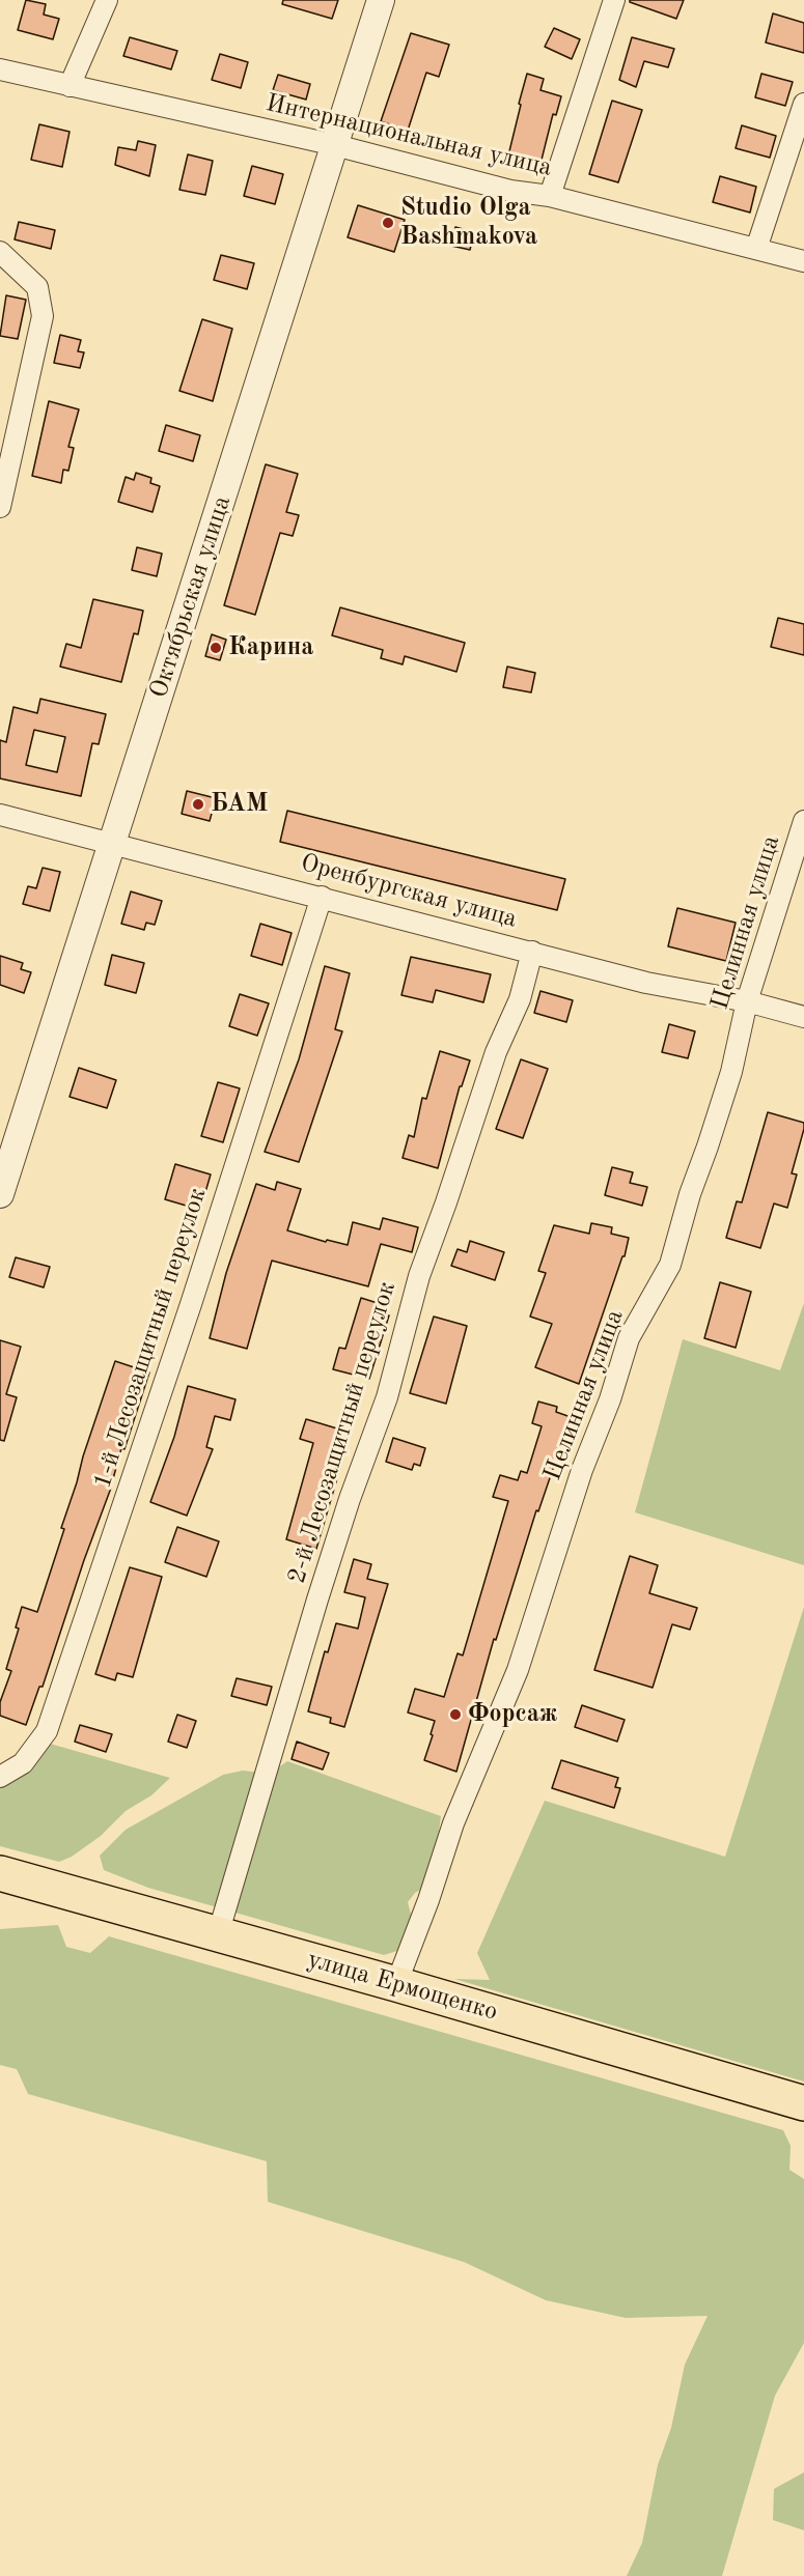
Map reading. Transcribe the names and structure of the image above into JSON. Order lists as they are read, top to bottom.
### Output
{
  "streets": {
    "highway": ["улица Ермощенко"],
    "street": [
      "Интернациональная улица",
      "Октябрьская улица",
      "Оренбургская улица",
      "Целинная улица",
      "1-й Лесозащитный переулок",
      "2-й Лесозащитный переулок"
    ]
  },
  "crossings": [
    ["Интернациональная улица", "Октябрьская улица"],
    ["Октябрьская улица", "Оренбургская улица"],
    ["Оренбургская улица", "Целинная улица"],
    ["Оренбургская улица", "1-й Лесозащитный переулок"],
    ["Оренбургская улица", "2-й Лесозащитный переулок"],
    ["Целинная улица", "улица Ермощенко"],
    ["2-й Лесозащитный переулок", "улица Ермощенко"]
  ],
  "places": [
    "Studio Olga Bashmakova",
    "Карина",
    "БАМ",
    "Форсаж"
  ]
}
